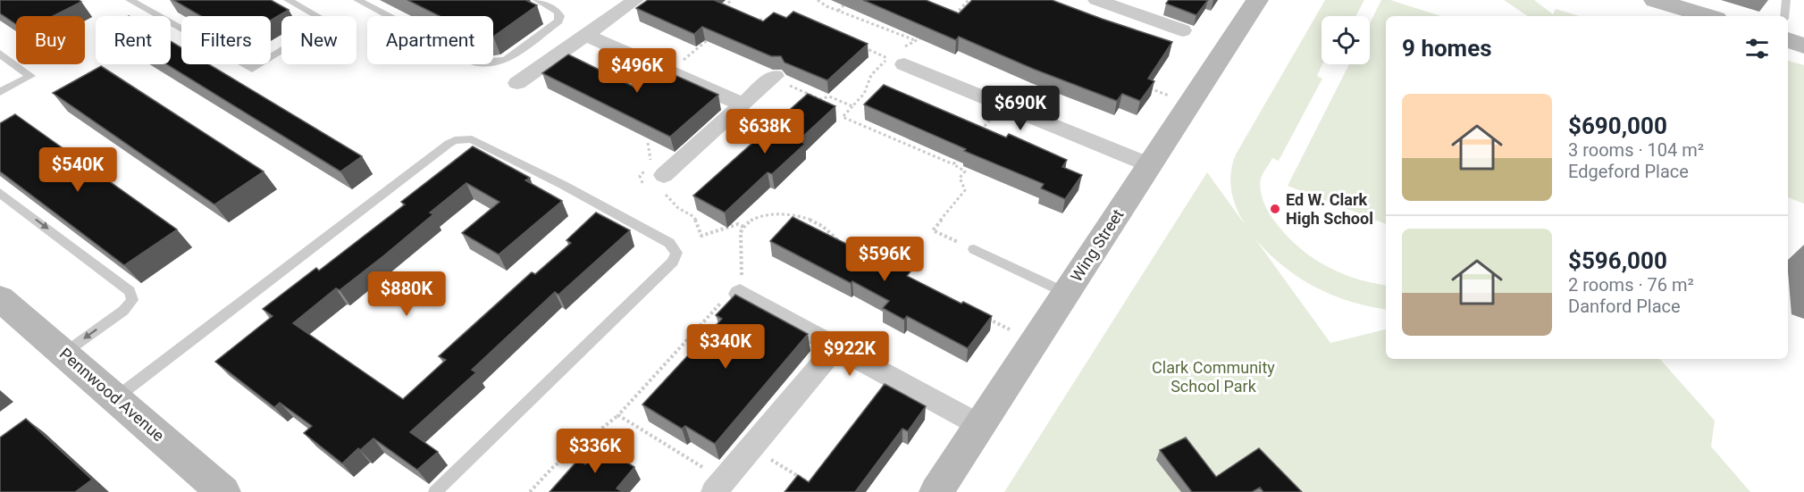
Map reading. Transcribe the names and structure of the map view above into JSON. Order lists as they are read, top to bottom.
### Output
{
  "streets": {
    "street": ["Wing Street", "Pennwood Avenue"]
  },
  "parks": ["Clark Community School Park"],
  "places": ["Ed W. Clark High School"],
  "page": {
    "chip": [
      "Buy",
      "Rent",
      "Filters",
      "New",
      "Apartment"
    ],
    "heading": "9 homes",
    "price": [
      "$496K",
      "$690K",
      "$638K",
      "$540K",
      "$596K",
      "$880K",
      "$340K",
      "$922K",
      "$336K"
    ],
    "list": [
      {
        "name": "$690,000",
        "note": "3 rooms · 104 m² · Edgeford Place"
      },
      {
        "name": "$596,000",
        "note": "2 rooms · 76 m² · Danford Place"
      }
    ]
  }
}
